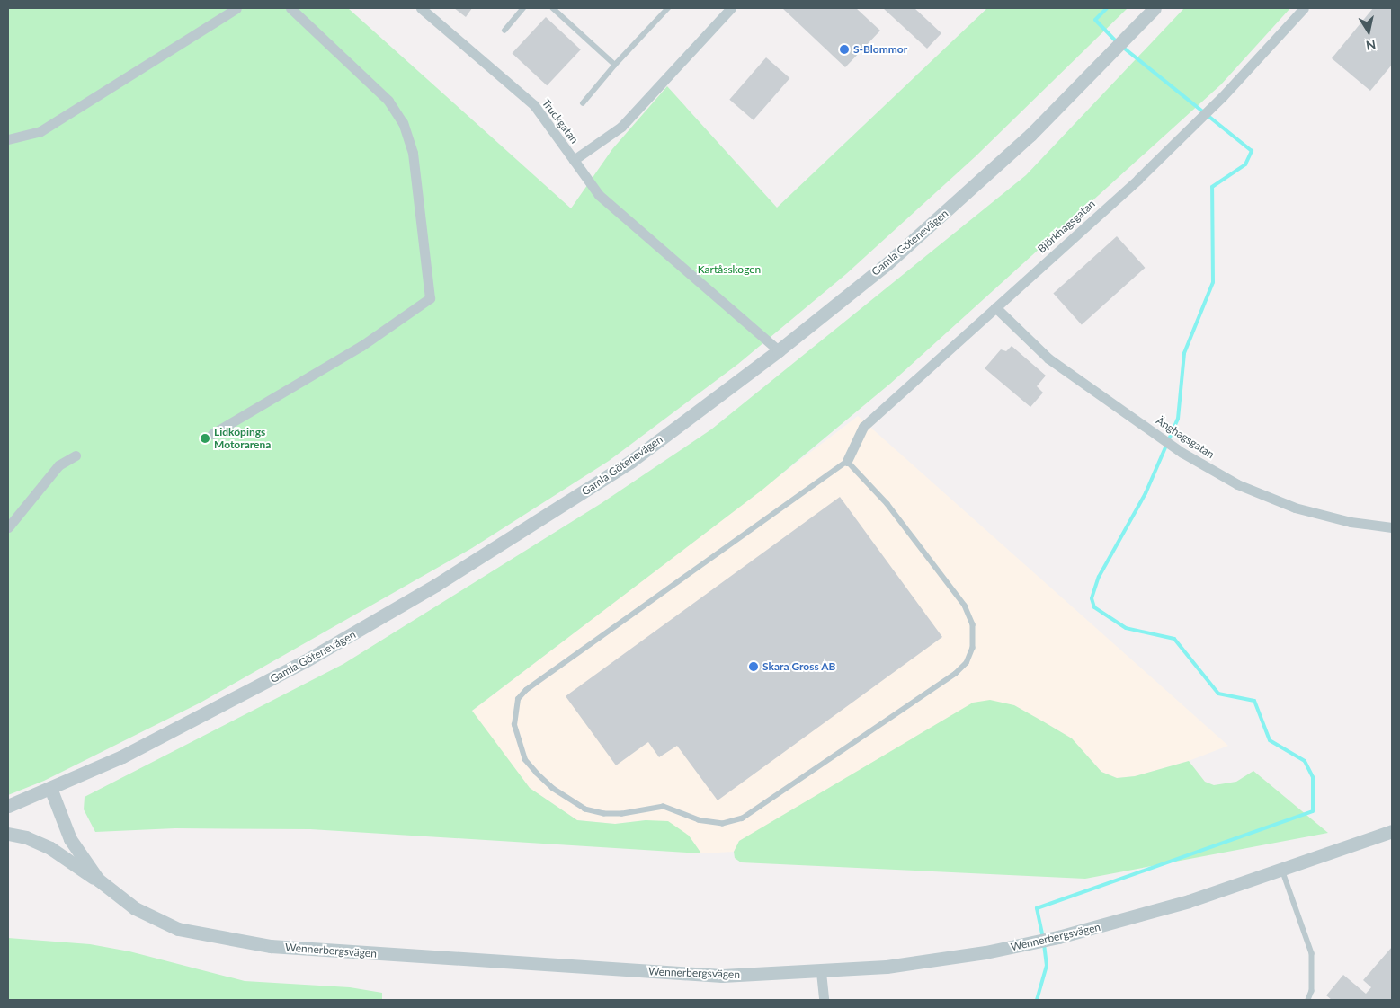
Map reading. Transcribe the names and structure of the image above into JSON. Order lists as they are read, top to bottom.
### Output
{
  "streets": {
    "street": [
      "Truckgatan",
      "Björkhagsgatan",
      "Gamla Götenevägen",
      "Änghagsgatan",
      "Wennerbergsvägen"
    ]
  },
  "crossings": [
    ["Björkhagsgatan", "Änghagsgatan"],
    ["Gamla Götenevägen", "Wennerbergsvägen"]
  ],
  "parks": ["Kartåsskogen"],
  "places": ["S-Blommor", "Lidköpings Motorarena", "Skara Gross AB"],
  "north": "bottom"
}
